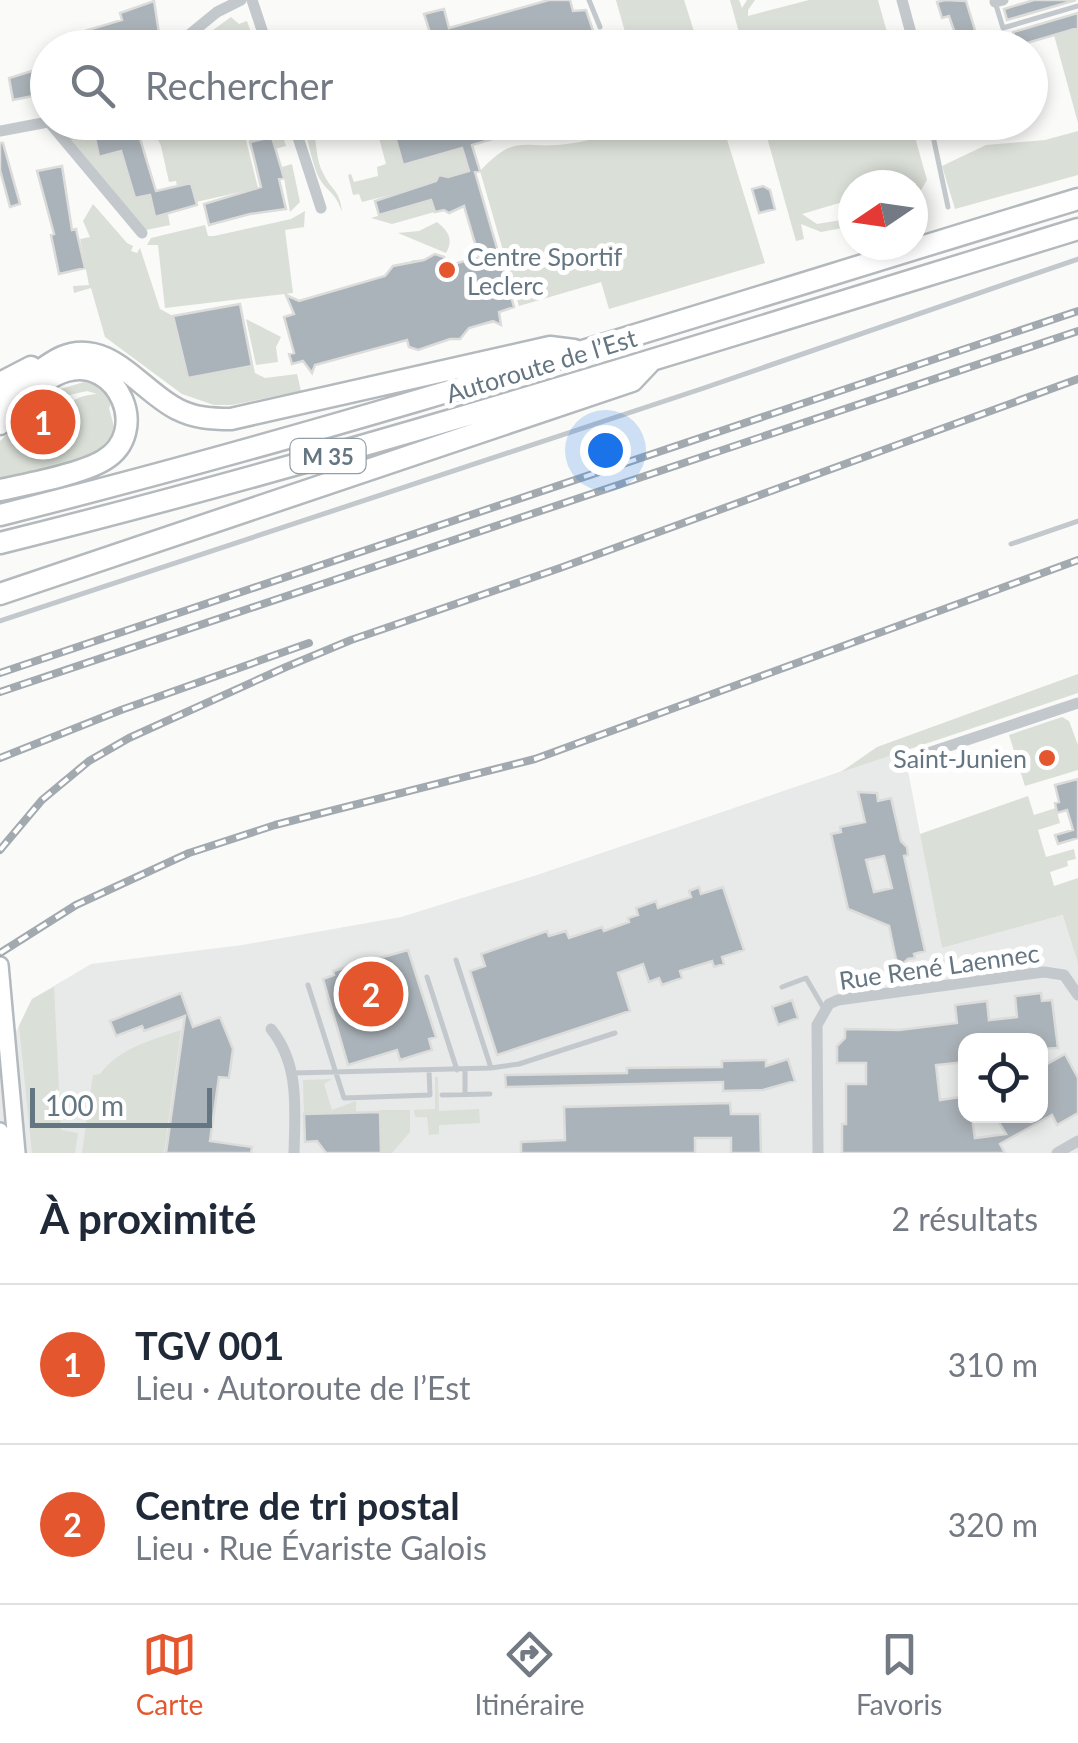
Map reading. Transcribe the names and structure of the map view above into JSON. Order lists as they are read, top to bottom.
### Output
{
  "streets": {
    "highway": ["Autoroute de l’Est", "M 35"],
    "street": ["Rue René Laennec"]
  },
  "places": ["Centre Sportif Leclerc", "Saint-Junien"],
  "scale_bar": "100 m",
  "north": "left",
  "page": {
    "search": "Rechercher",
    "pins": ["1", "2"],
    "scale": "100 m",
    "heading": ["À proximité", "2 résultats"],
    "list": [
      {
        "mark": "1",
        "name": "TGV 001",
        "note": "Lieu · Autoroute de l’Est",
        "value": "310 m"
      },
      {
        "mark": "2",
        "name": "Centre de tri postal",
        "note": "Lieu · Rue Évariste Galois",
        "value": "320 m"
      }
    ],
    "nav": ["Carte", "Itinéraire", "Favoris"]
  }
}
